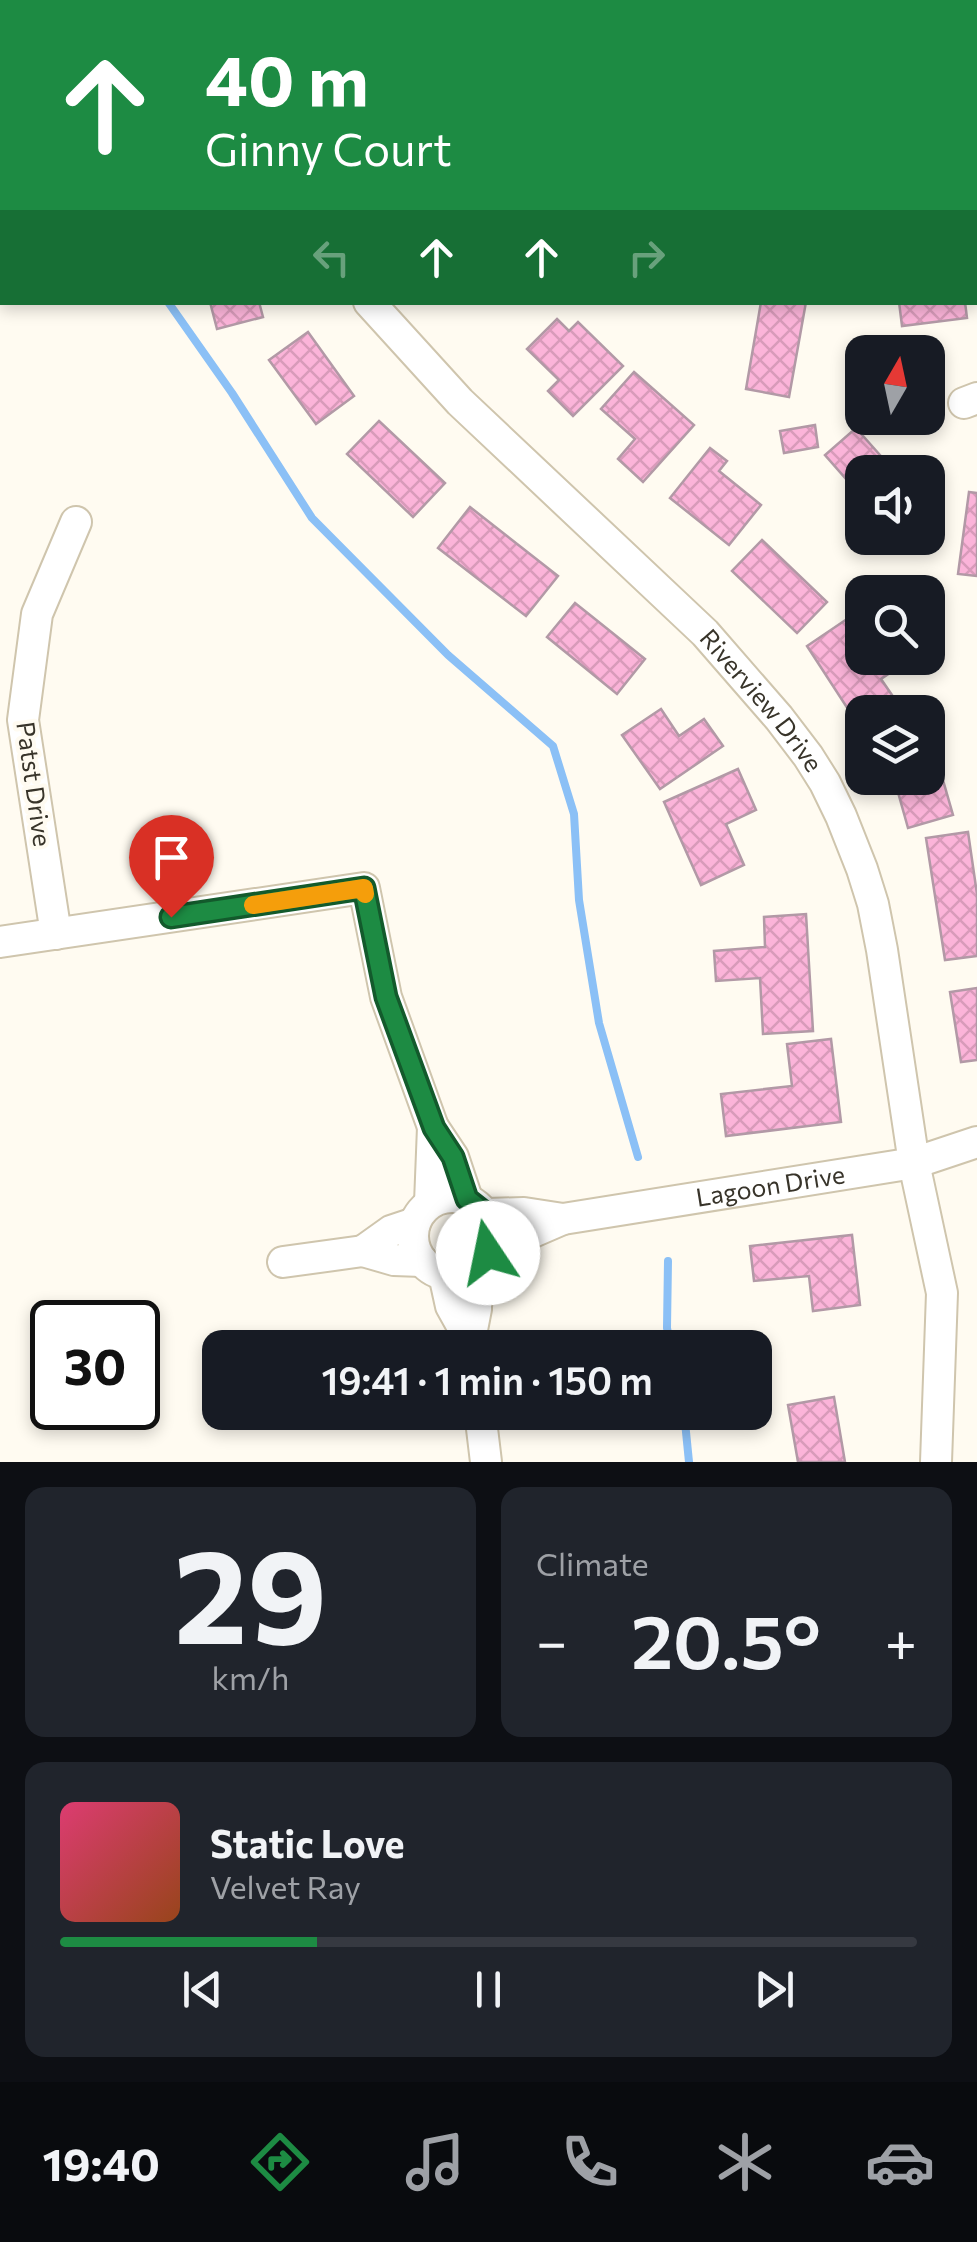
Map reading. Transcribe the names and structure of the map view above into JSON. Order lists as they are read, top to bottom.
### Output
{
  "streets": {
    "street": ["Riverview Drive", "Patst Drive", "Lagoon Drive"]
  },
  "crossings": [
    ["Riverview Drive", "Lagoon Drive"]
  ],
  "north": "top",
  "page": {
    "turn": ["40 m", "Ginny Court"],
    "limit": "30",
    "trip": "19:41 · 1 min · 150 m",
    "tile": [
      ["29", "km/h"],
      "Climate"
    ],
    "heat": ["−", "20.5°", "+"],
    "song": ["Static Love", "Velvet Ray"],
    "tabs": "19:40"
  }
}
